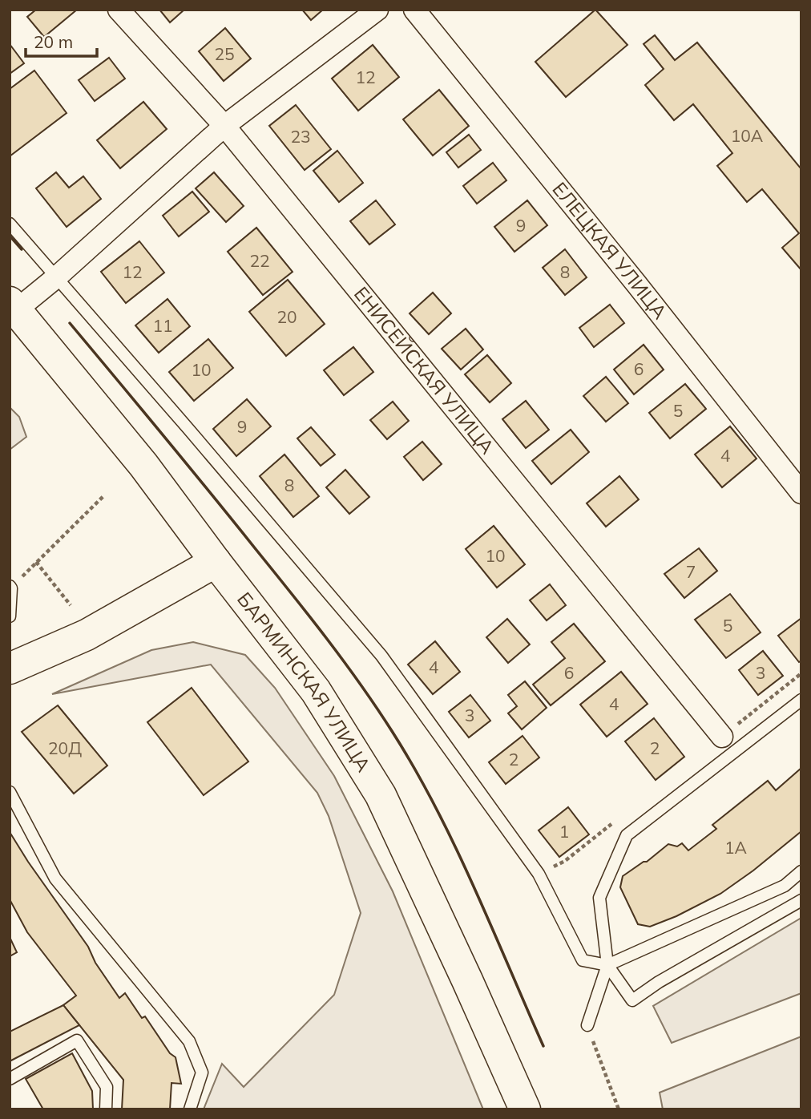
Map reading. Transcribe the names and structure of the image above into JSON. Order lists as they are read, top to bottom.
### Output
{
  "streets": {
    "main road": ["БАРМИНСКАЯ УЛИЦА"],
    "street": ["ЕЛЕЦКАЯ УЛИЦА", "ЕНИСЕЙСКАЯ УЛИЦА"]
  },
  "house_numbers": [
    "25",
    "12",
    "10А",
    "23",
    "9",
    "22",
    "12",
    "8",
    "20",
    "11",
    "6",
    "10",
    "5",
    "9",
    "4",
    "8",
    "10",
    "7",
    "5",
    "4",
    "6",
    "3",
    "4",
    "3",
    "20Д",
    "2",
    "2",
    "1",
    "1А"
  ],
  "scale_bar": "20 m"
}
